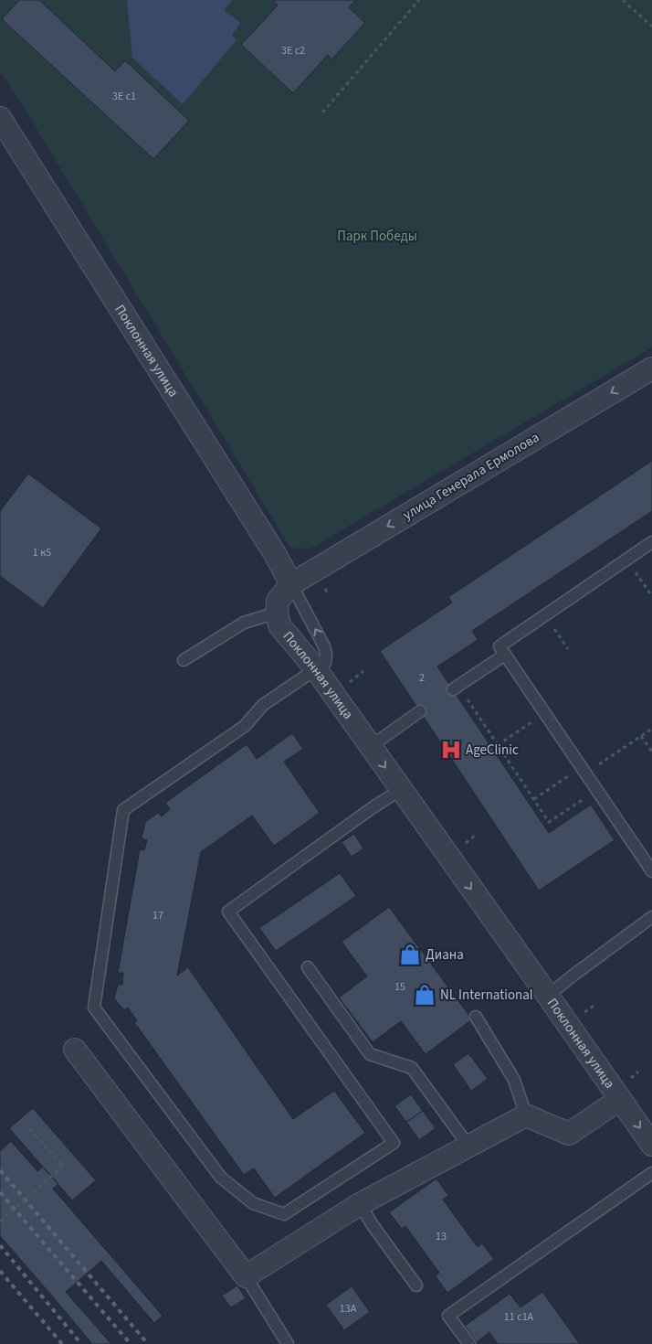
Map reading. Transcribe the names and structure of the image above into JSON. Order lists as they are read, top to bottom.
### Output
{
  "streets": {
    "street": ["Поклонная улица", "улица Генерала Ермолова"]
  },
  "crossings": [
    ["Поклонная улица", "улица Генерала Ермолова"]
  ],
  "one_way": ["улица Генерала Ермолова"],
  "parks": ["Парк Победы"],
  "places": {
    "hospital": ["AgeClinic"],
    "shop": ["Диана", "NL International"]
  },
  "house_numbers": [
    "3Е с2",
    "3Е с1",
    "1 к5",
    "2",
    "17",
    "15",
    "13",
    "13А",
    "11 с1А"
  ]
}
